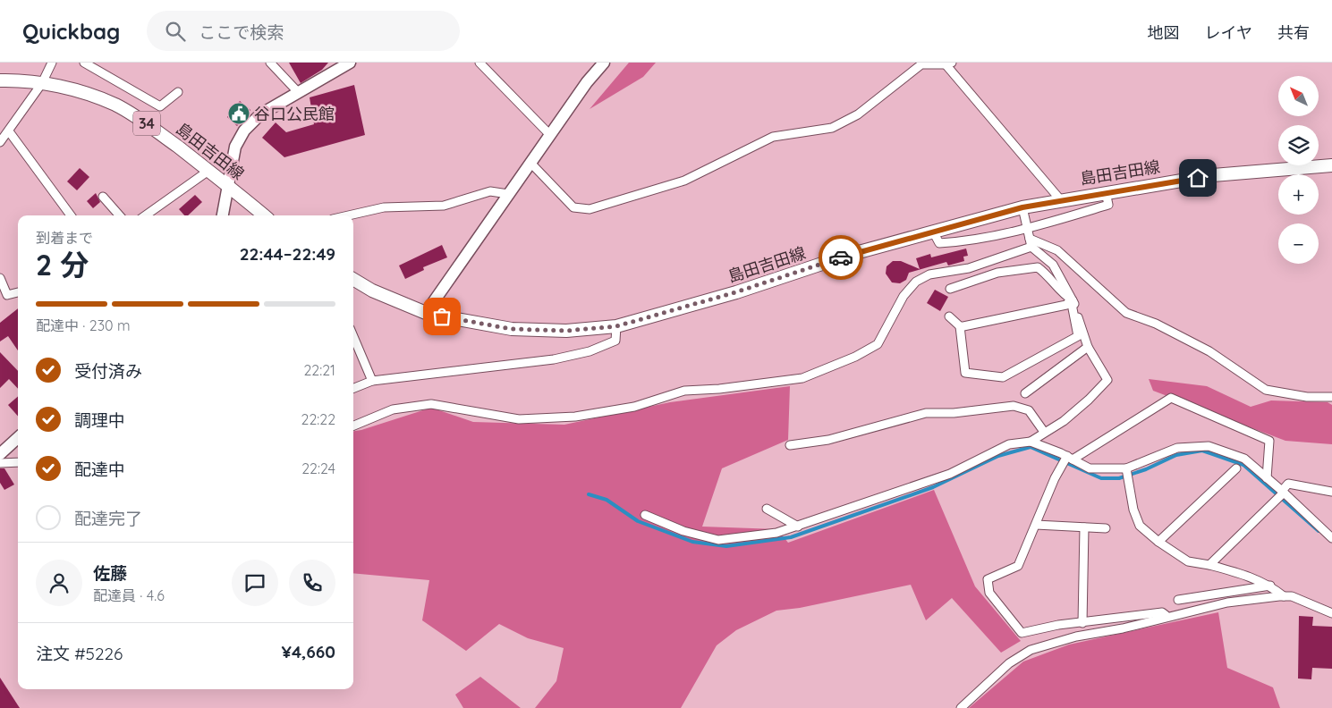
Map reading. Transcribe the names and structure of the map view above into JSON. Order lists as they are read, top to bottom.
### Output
{
  "streets": {
    "main road": ["34", "島田吉田線"]
  },
  "places": {
    "public building": ["谷口公民館"]
  },
  "north": "top left",
  "page": {
    "header": "Quickbag",
    "search": "ここで検索",
    "nav": ["地図", "レイヤ", "共有"],
    "map_buttons": ["+", "−"],
    "heading": ["2 分", "到着まで", "22:44–22:49"],
    "panel": [
      "佐藤",
      "配達員 · 4.6",
      "注文 #5226",
      "¥4,660"
    ],
    "bar": "配達中 · 230 m",
    "list": [
      ["受付済み", "22:21"],
      ["調理中", "22:22"],
      ["配達中", "22:24"],
      "配達完了"
    ]
  }
}
